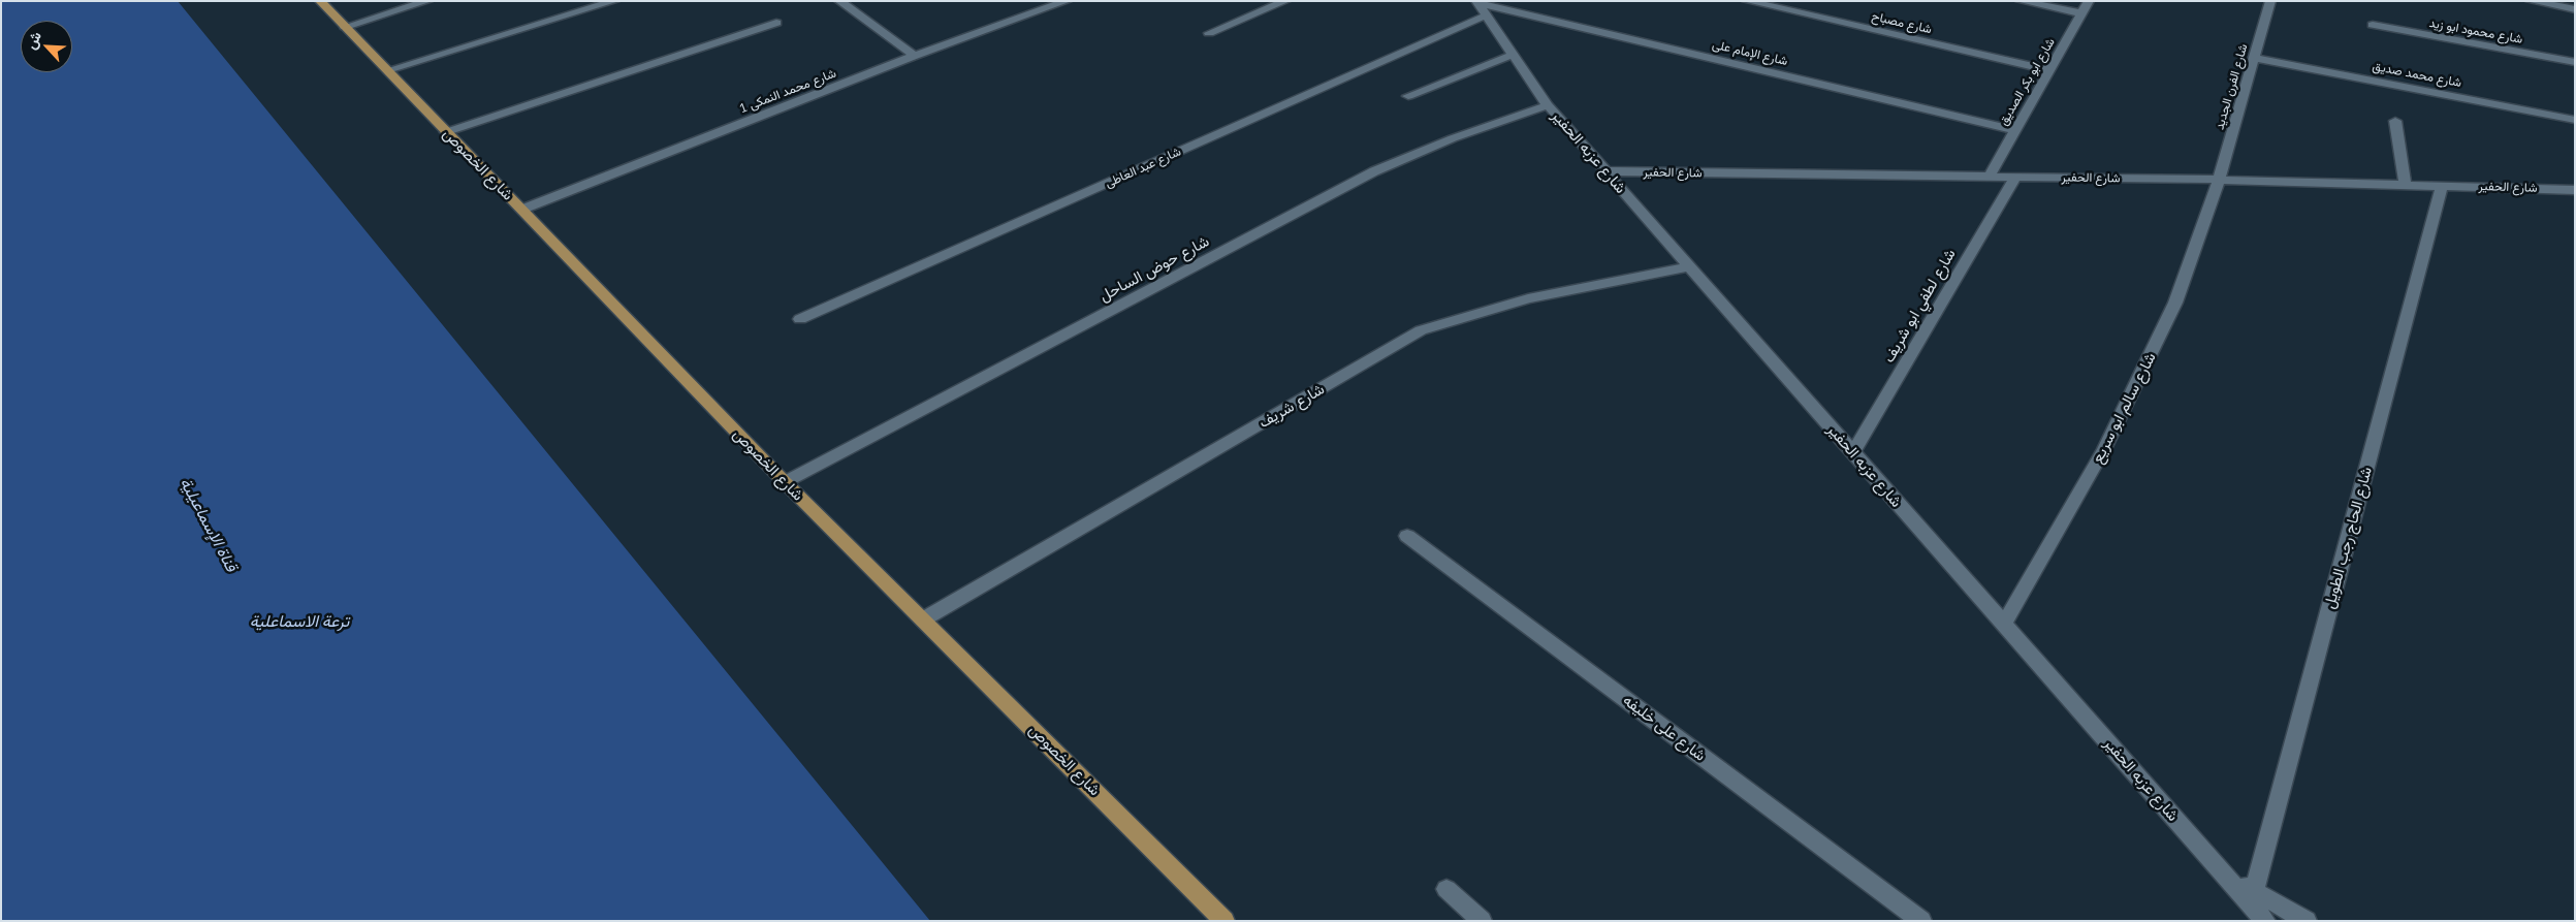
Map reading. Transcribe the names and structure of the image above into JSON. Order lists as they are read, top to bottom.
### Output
{
  "streets": {
    "main road": ["شارع الخصوص"],
    "street": [
      "شارع مصباح",
      "شارع محمود ابو زيد",
      "شارع الإمام على",
      "شارع محمد صديق",
      "شارع ابو بكر الصديق",
      "شارع الفرن الجديد",
      "شارع محمد النمكى 1",
      "شارع عزبه الحفير",
      "شارع عبد العاطى",
      "شارع الحفير",
      "شارع حوض الساحل",
      "شارع لطفي ابو شريف",
      "شارع شريف",
      "شارع سالم ابو سريع",
      "شارع الحاج رجب الطويل",
      "شارع على خليفه"
    ]
  },
  "crossings": [
    ["شارع مصباح", "شارع ابو بكر الصديق"],
    ["شارع الإمام على", "شارع ابو بكر الصديق"],
    ["شارع الإمام على", "شارع عزبه الحفير"],
    ["شارع الإمام على", "شارع عبد العاطى"],
    ["شارع محمد صديق", "شارع الفرن الجديد"],
    ["شارع ابو بكر الصديق", "شارع الحفير"],
    ["شارع الفرن الجديد", "شارع الحفير"],
    ["شارع الفرن الجديد", "شارع سالم ابو سريع"],
    ["شارع محمد النمكى 1", "شارع الخصوص"],
    ["شارع عزبه الحفير", "شارع عبد العاطى"],
    ["شارع عزبه الحفير", "شارع الحفير"],
    ["شارع عزبه الحفير", "شارع حوض الساحل"],
    ["شارع عزبه الحفير", "شارع لطفي ابو شريف"],
    ["شارع عزبه الحفير", "شارع شريف"],
    ["شارع عزبه الحفير", "شارع سالم ابو سريع"],
    ["شارع الخصوص", "شارع حوض الساحل"],
    ["شارع الخصوص", "شارع شريف"],
    ["شارع الحفير", "شارع لطفي ابو شريف"],
    ["شارع الحفير", "شارع سالم ابو سريع"],
    ["شارع الحفير", "شارع الحاج رجب الطويل"]
  ],
  "water": ["قناة الإسماعيلية", "ترعة الاسماعلية"],
  "north": "top left"
}
